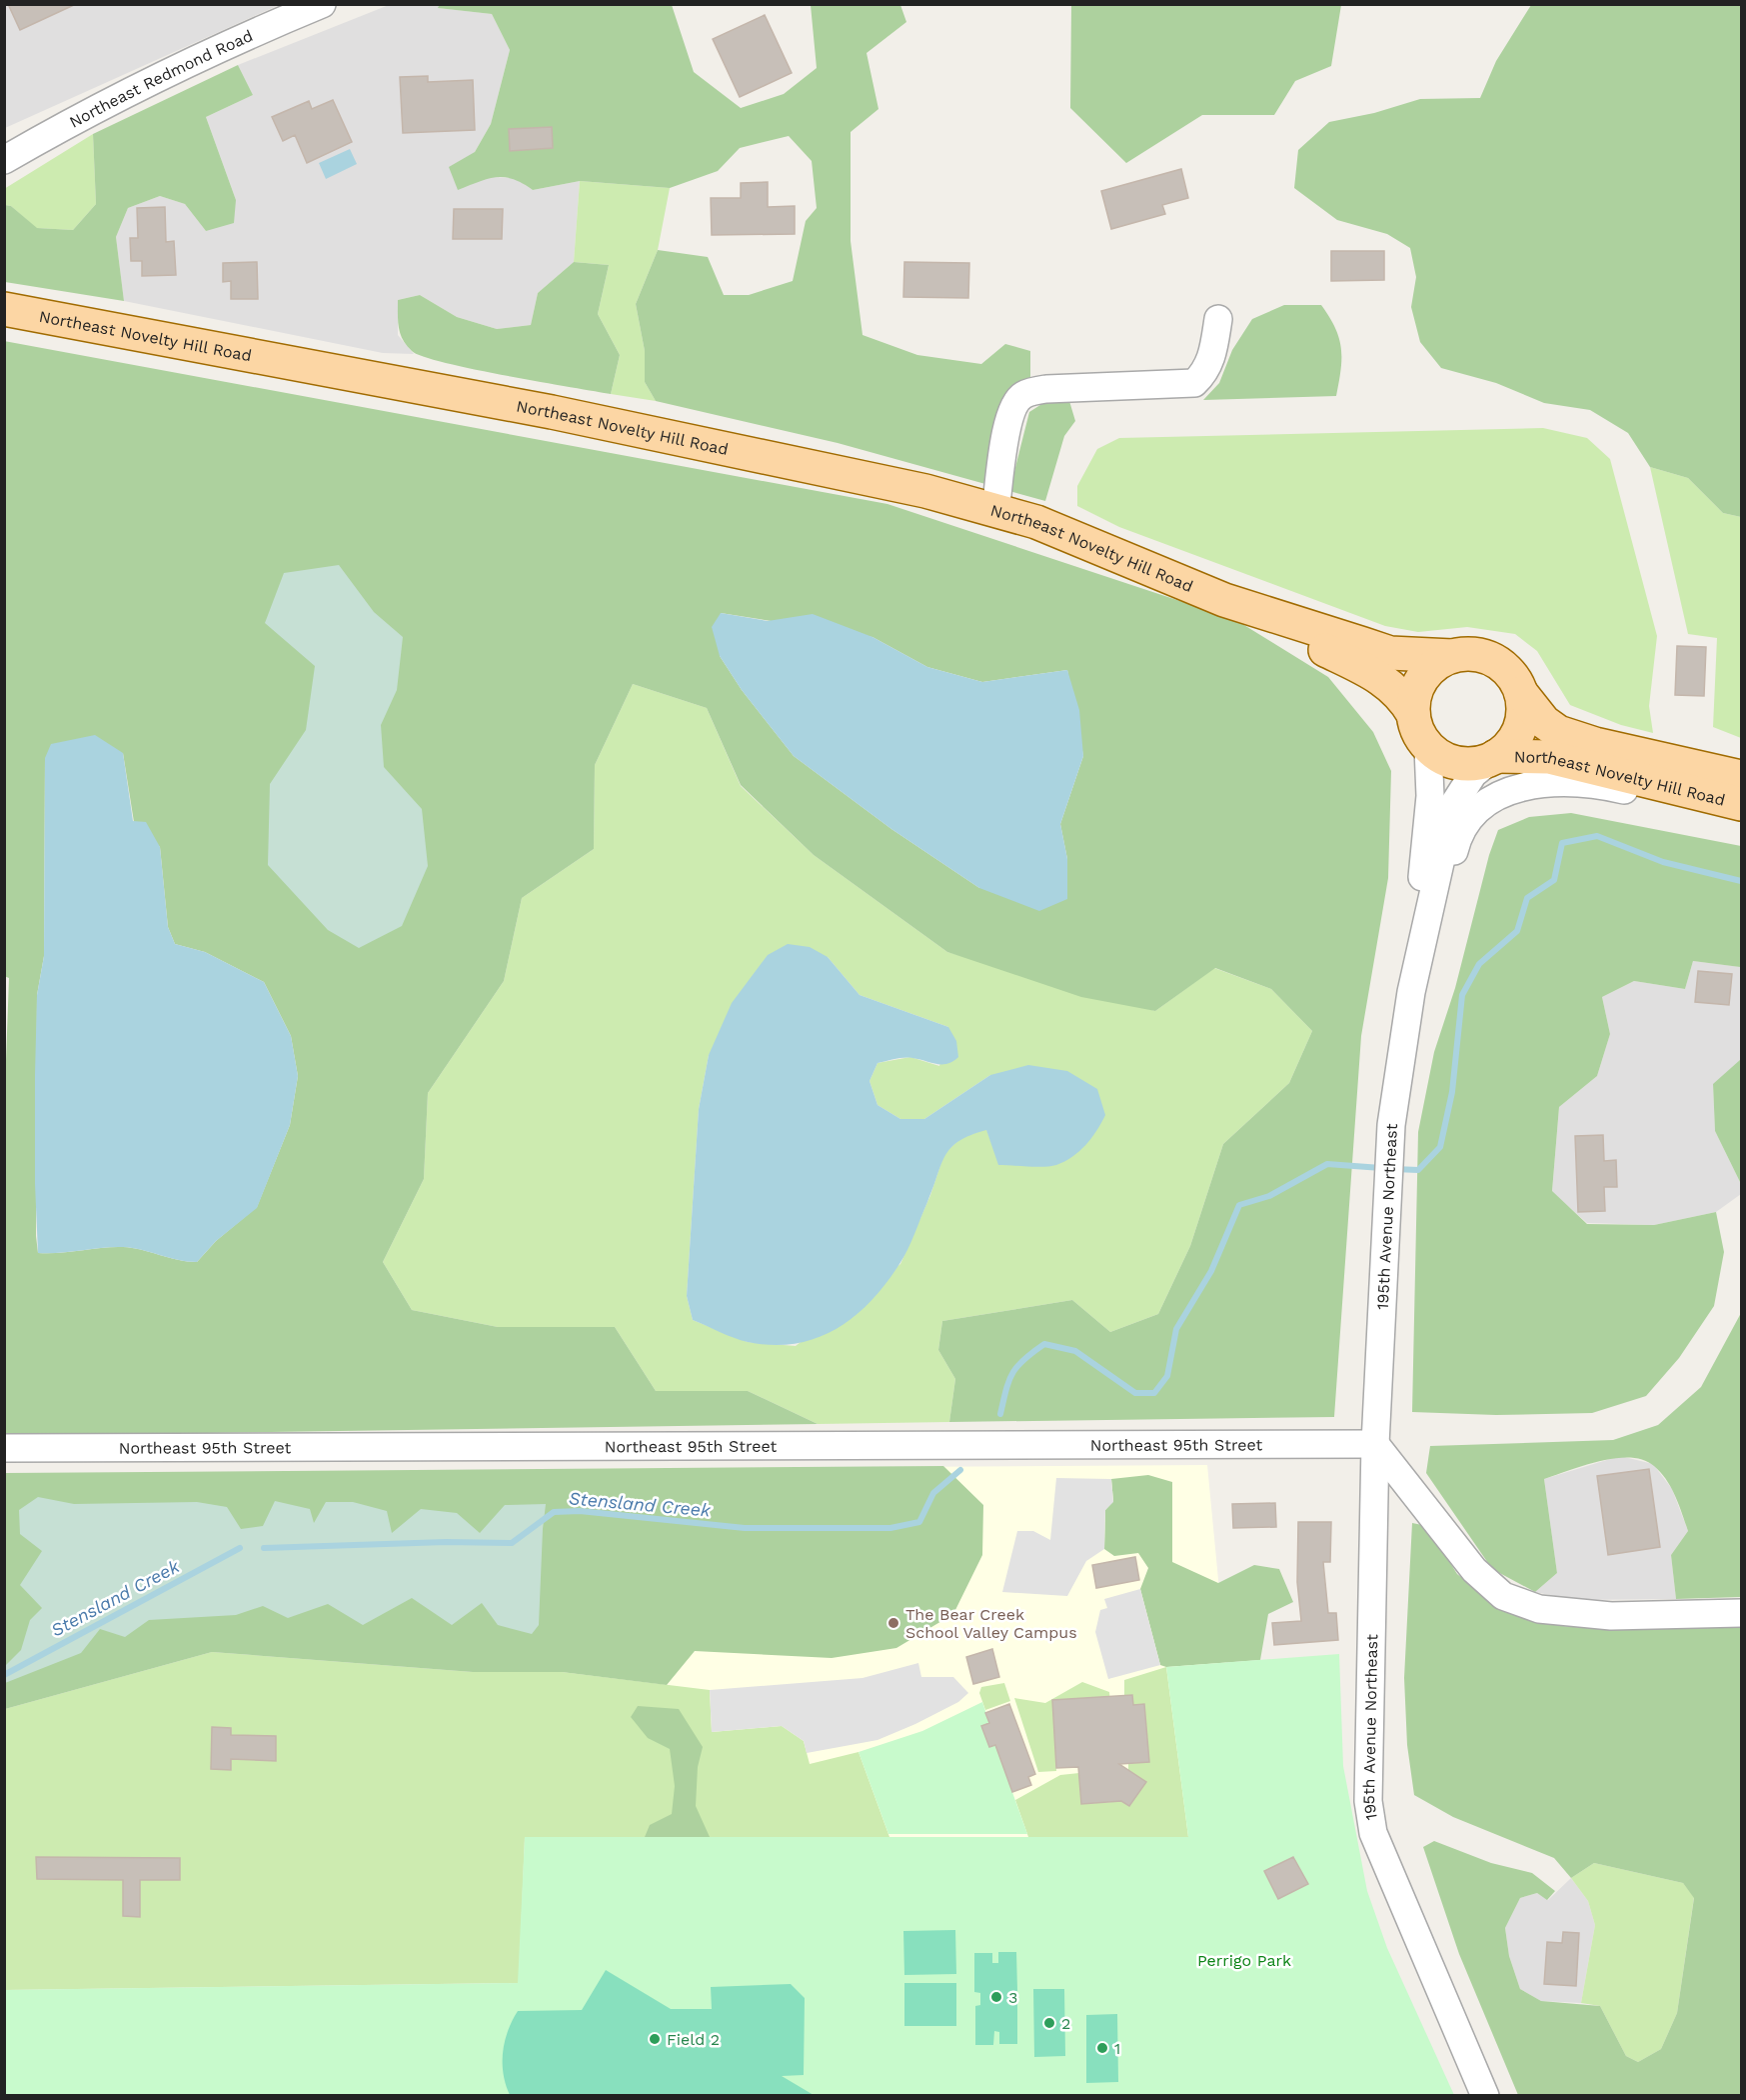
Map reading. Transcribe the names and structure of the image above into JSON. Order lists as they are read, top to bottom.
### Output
{
  "streets": {
    "main road": ["Northeast Novelty Hill Road"],
    "street": ["Northeast Redmond Road", "195th Avenue Northeast", "Northeast 95th Street"]
  },
  "crossings": [
    ["195th Avenue Northeast", "Northeast 95th Street"]
  ],
  "water": ["Stensland Creek"],
  "parks": ["Perrigo Park"],
  "places": [
    "The Bear Creek School Valley Campus",
    "3",
    "2",
    "Field 2",
    "1"
  ]
}
